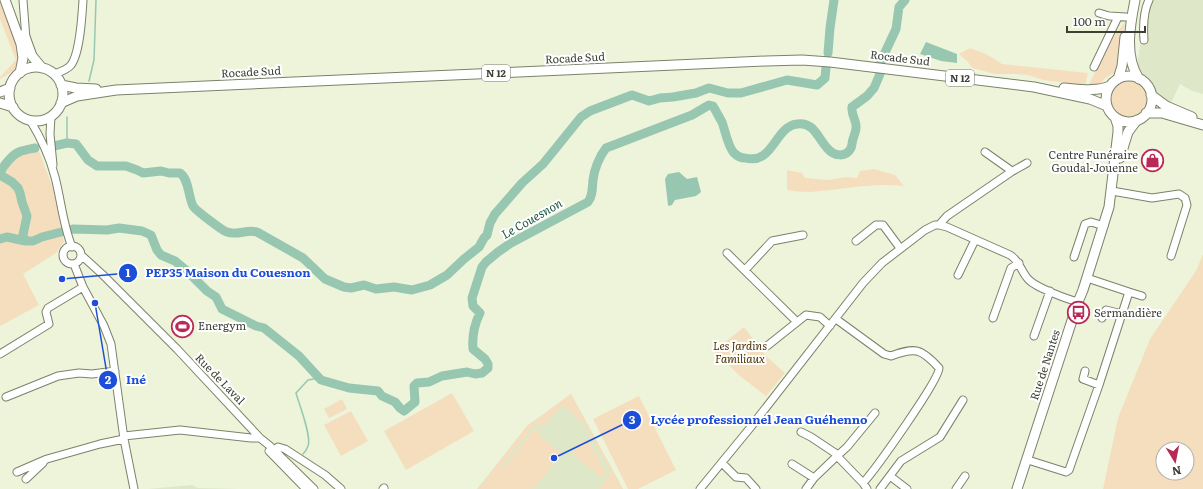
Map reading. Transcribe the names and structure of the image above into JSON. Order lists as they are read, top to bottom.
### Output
{
  "streets": {
    "main road": ["Rocade Sud", "N 12", "Rue de Nantes"],
    "street": ["Rue de Laval"]
  },
  "crossings": [
    ["Rocade Sud", "Rue de Nantes"]
  ],
  "water": ["Le Couesnon"],
  "parks": ["Les Jardins Familiaux"],
  "places": {
    "shop": ["Centre Funéraire Goudal-Jouenne"],
    "other": ["PEP35 Maison du Couesnon", "Iné", "Lycée professionnel Jean Guéhenno"],
    "bus stop": ["Sermandière"],
    "sports": ["Energym"]
  },
  "scale_bar": "100 m",
  "north": "bottom"
}
